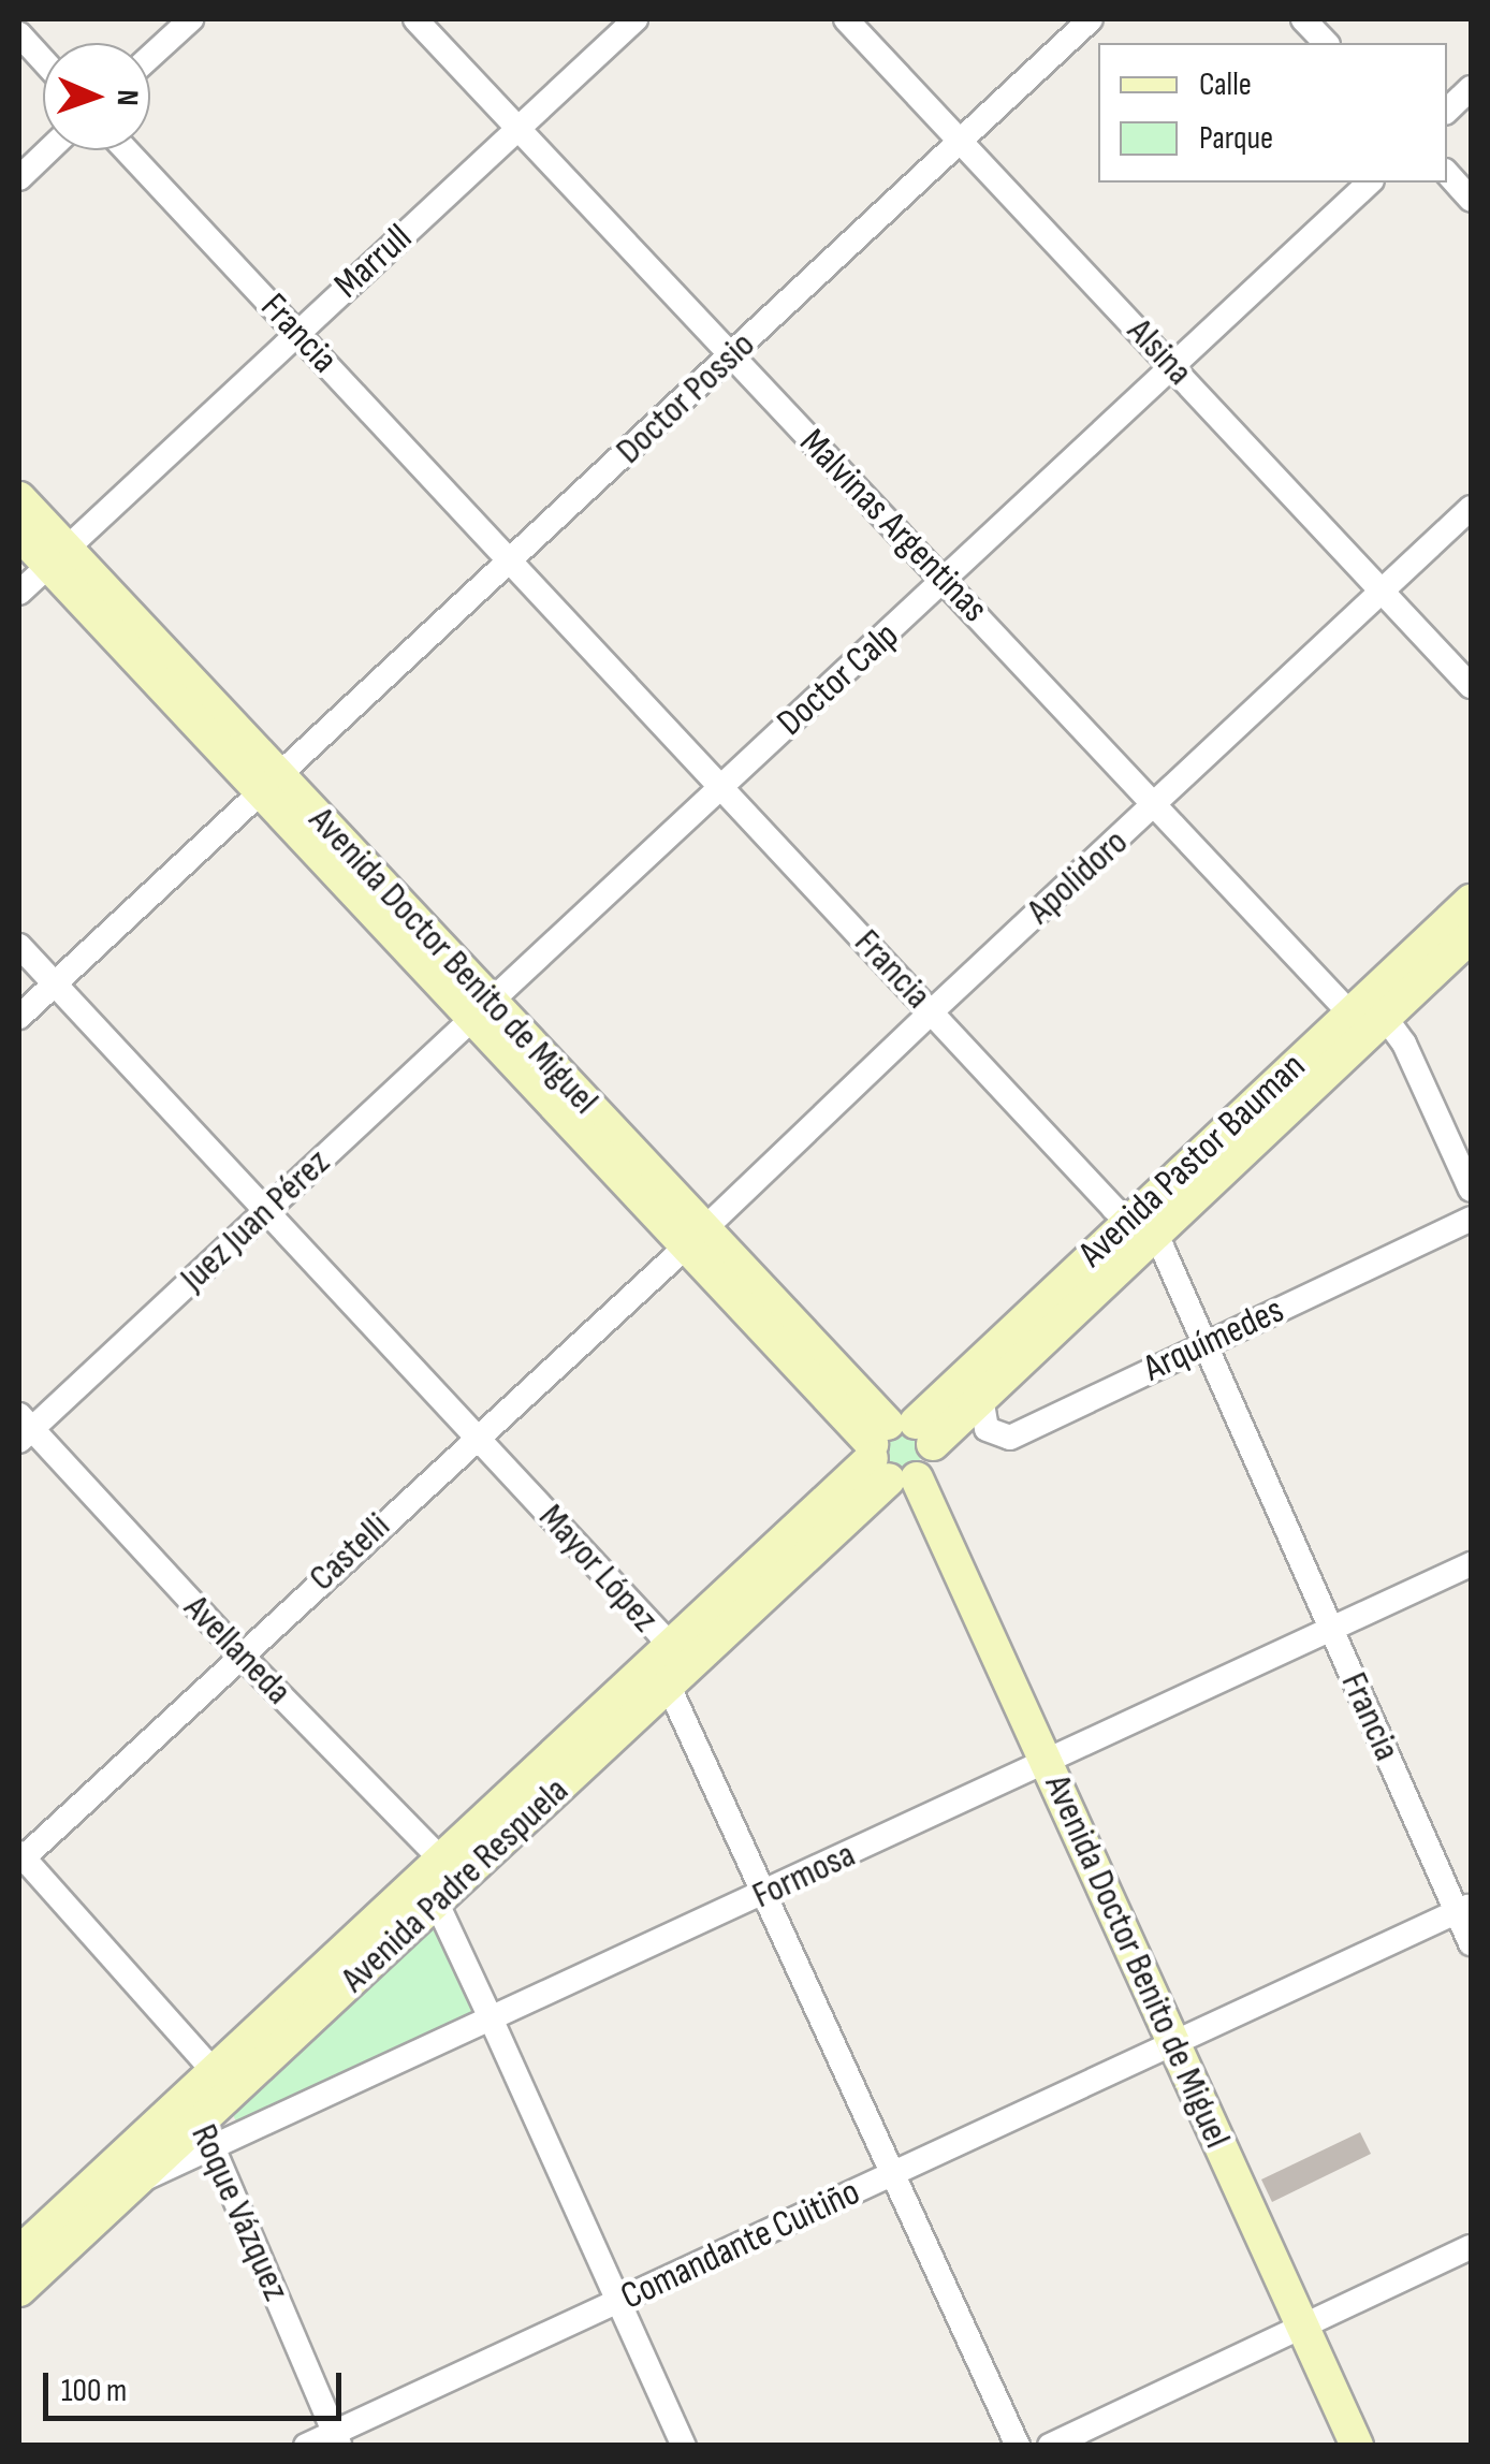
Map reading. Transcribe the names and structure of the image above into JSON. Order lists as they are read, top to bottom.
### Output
{
  "streets": {
    "main road": ["Avenida Doctor Benito de Miguel", "Avenida Pastor Bauman", "Avenida Padre Respuela"],
    "street": [
      "Marrull",
      "Francia",
      "Alsina",
      "Doctor Possio",
      "Malvinas Argentinas",
      "Doctor Calp",
      "Apolidoro",
      "Juez Juan Pérez",
      "Arquímedes",
      "Castelli",
      "Mayor López",
      "Avellaneda",
      "Formosa",
      "Roque Vázquez",
      "Comandante Cuitiño"
    ]
  },
  "crossings": [
    ["Marrull", "Francia"],
    ["Marrull", "Malvinas Argentinas"],
    ["Marrull", "Avenida Doctor Benito de Miguel"],
    ["Francia", "Doctor Possio"],
    ["Francia", "Doctor Calp"],
    ["Francia", "Apolidoro"],
    ["Francia", "Avenida Pastor Bauman"],
    ["Francia", "Arquímedes"],
    ["Francia", "Formosa"],
    ["Francia", "Comandante Cuitiño"],
    ["Alsina", "Doctor Possio"],
    ["Alsina", "Doctor Calp"],
    ["Alsina", "Apolidoro"],
    ["Doctor Possio", "Malvinas Argentinas"],
    ["Doctor Possio", "Avenida Doctor Benito de Miguel"],
    ["Doctor Possio", "Mayor López"],
    ["Malvinas Argentinas", "Doctor Calp"],
    ["Malvinas Argentinas", "Apolidoro"],
    ["Malvinas Argentinas", "Avenida Pastor Bauman"],
    ["Doctor Calp", "Avenida Doctor Benito de Miguel"],
    ["Doctor Calp", "Juez Juan Pérez"],
    ["Apolidoro", "Avenida Doctor Benito de Miguel"],
    ["Apolidoro", "Castelli"],
    ["Avenida Doctor Benito de Miguel", "Avenida Pastor Bauman"],
    ["Avenida Doctor Benito de Miguel", "Juez Juan Pérez"],
    ["Avenida Doctor Benito de Miguel", "Castelli"],
    ["Avenida Doctor Benito de Miguel", "Formosa"],
    ["Avenida Doctor Benito de Miguel", "Avenida Padre Respuela"],
    ["Avenida Doctor Benito de Miguel", "Comandante Cuitiño"],
    ["Avenida Pastor Bauman", "Arquímedes"],
    ["Avenida Pastor Bauman", "Avenida Padre Respuela"],
    ["Juez Juan Pérez", "Mayor López"],
    ["Juez Juan Pérez", "Avellaneda"],
    ["Castelli", "Mayor López"],
    ["Castelli", "Avellaneda"],
    ["Castelli", "Roque Vázquez"],
    ["Mayor López", "Formosa"],
    ["Mayor López", "Avenida Padre Respuela"],
    ["Mayor López", "Comandante Cuitiño"],
    ["Avellaneda", "Avenida Padre Respuela"],
    ["Formosa", "Avenida Padre Respuela"],
    ["Formosa", "Roque Vázquez"],
    ["Avenida Padre Respuela", "Roque Vázquez"],
    ["Roque Vázquez", "Comandante Cuitiño"]
  ],
  "legend": ["Calle", "Parque"],
  "scale_bar": "100 m",
  "north": "right"
}
